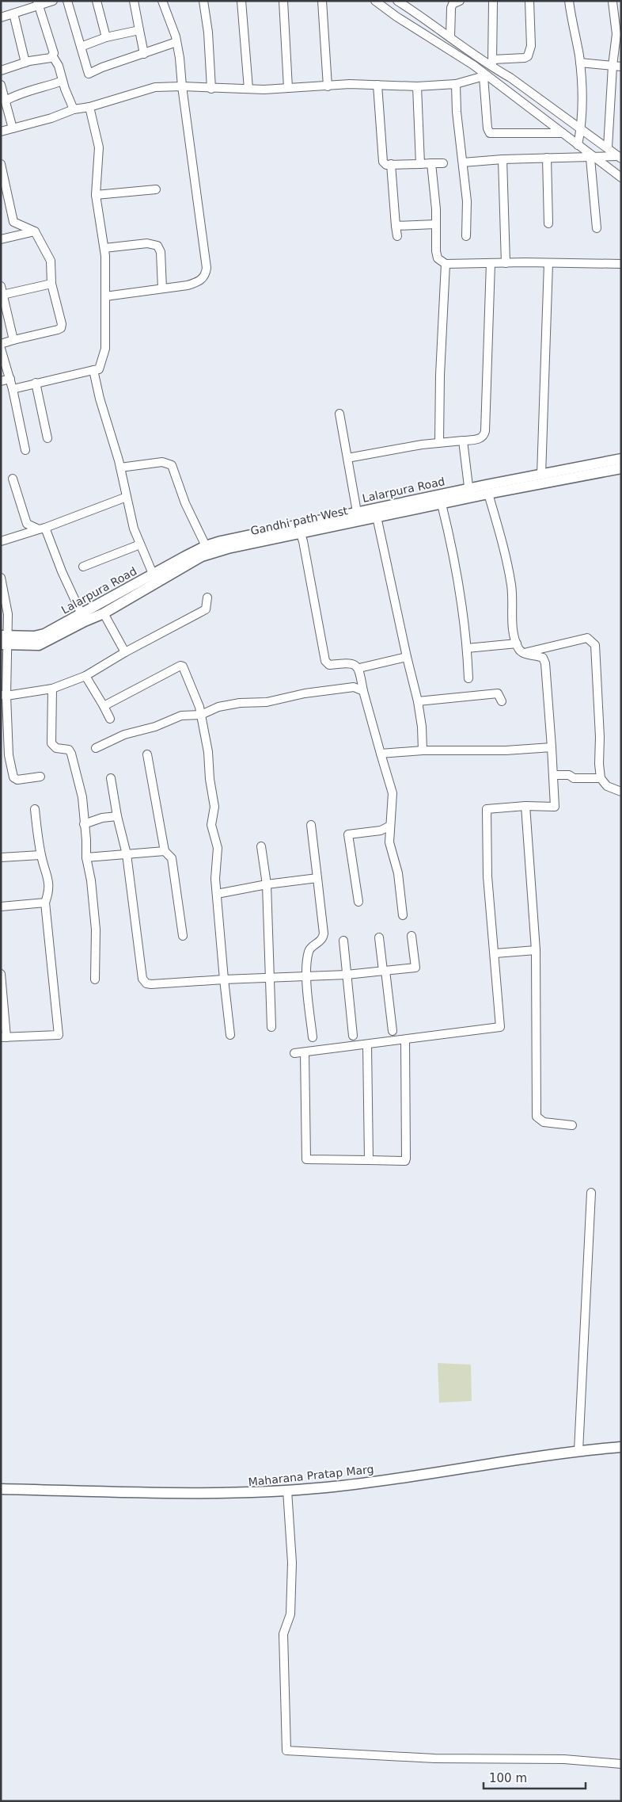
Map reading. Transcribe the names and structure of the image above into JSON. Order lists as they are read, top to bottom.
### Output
{
  "streets": {
    "street": ["Lalarpura Road", "Gandhi path West", "Maharana Pratap Marg"]
  },
  "crossings": [
    ["Lalarpura Road", "Gandhi path West"]
  ],
  "scale_bar": "100 m"
}
